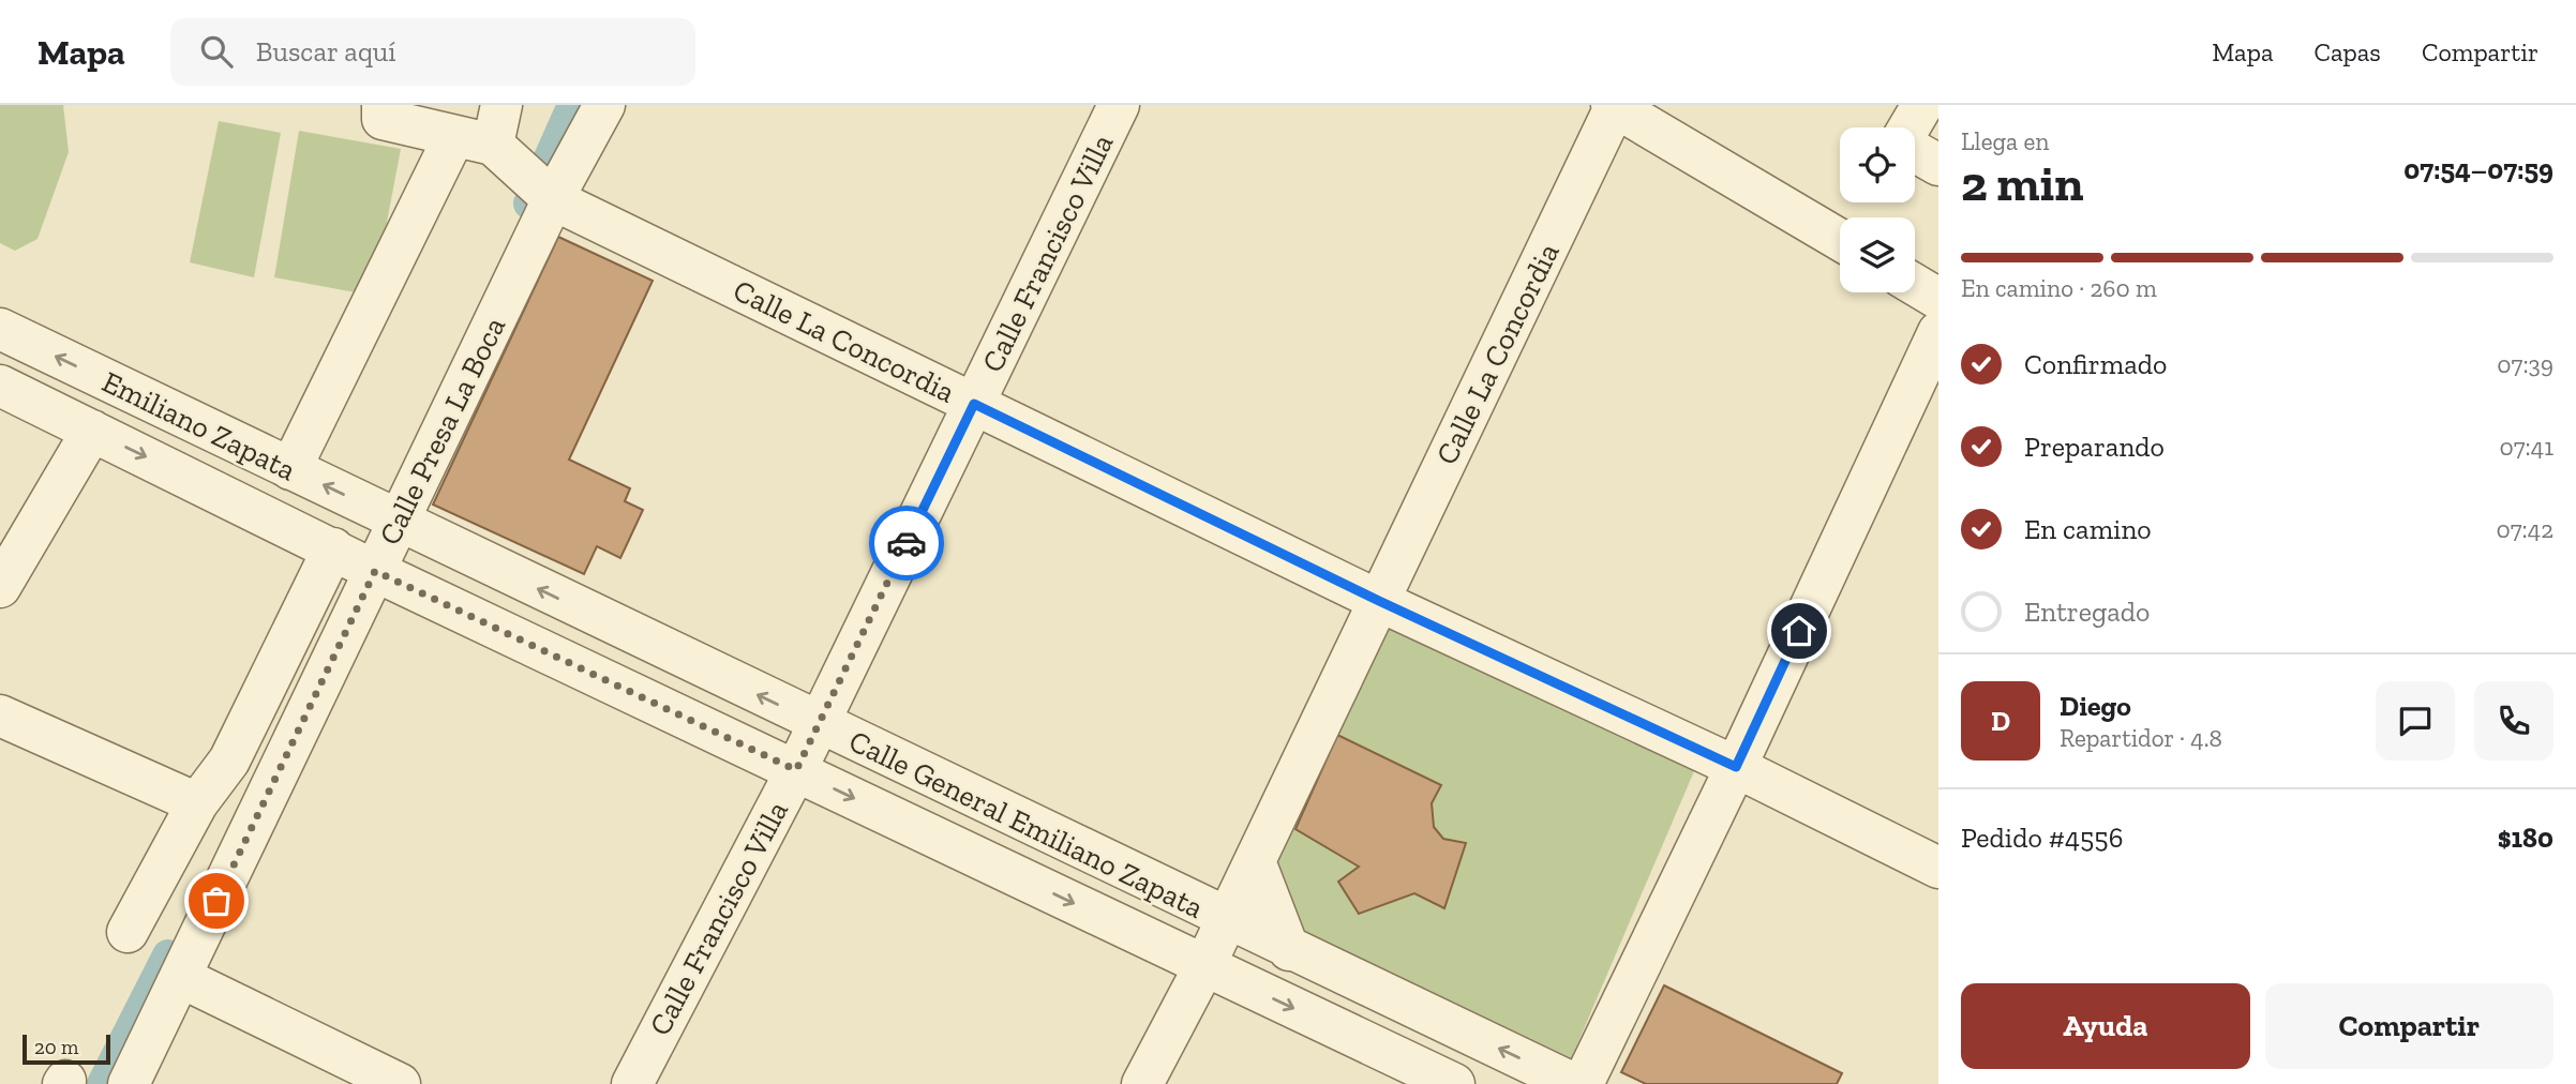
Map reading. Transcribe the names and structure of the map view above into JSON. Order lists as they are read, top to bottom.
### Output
{
  "streets": {
    "street": [
      "Calle Francisco Villa",
      "Calle La Concordia",
      "Emiliano Zapata",
      "Calle Presa La Boca",
      "Calle General Emiliano Zapata"
    ]
  },
  "crossings": [
    ["Calle Francisco Villa", "Calle La Concordia"],
    ["Calle Francisco Villa", "Calle General Emiliano Zapata"],
    ["Calle La Concordia", "Calle Presa La Boca"],
    ["Calle La Concordia", "Calle General Emiliano Zapata"],
    ["Emiliano Zapata", "Calle Presa La Boca"],
    ["Emiliano Zapata", "Calle General Emiliano Zapata"],
    ["Calle Presa La Boca", "Calle General Emiliano Zapata"]
  ],
  "scale_bar": "20 m",
  "page": {
    "header": "Mapa",
    "search": "Buscar aquí",
    "nav": ["Mapa", "Capas", "Compartir"],
    "heading": ["2 min", "Llega en", "07:54–07:59"],
    "panel": [
      "Diego",
      "Repartidor · 4.8",
      "Pedido #4556",
      "$180"
    ],
    "bar": "En camino · 260 m",
    "list": [
      ["Confirmado", "07:39"],
      ["Preparando", "07:41"],
      ["En camino", "07:42"],
      "Entregado"
    ],
    "round": "D",
    "buttons": ["Ayuda", "Compartir"],
    "scale": "20 m"
  }
}
